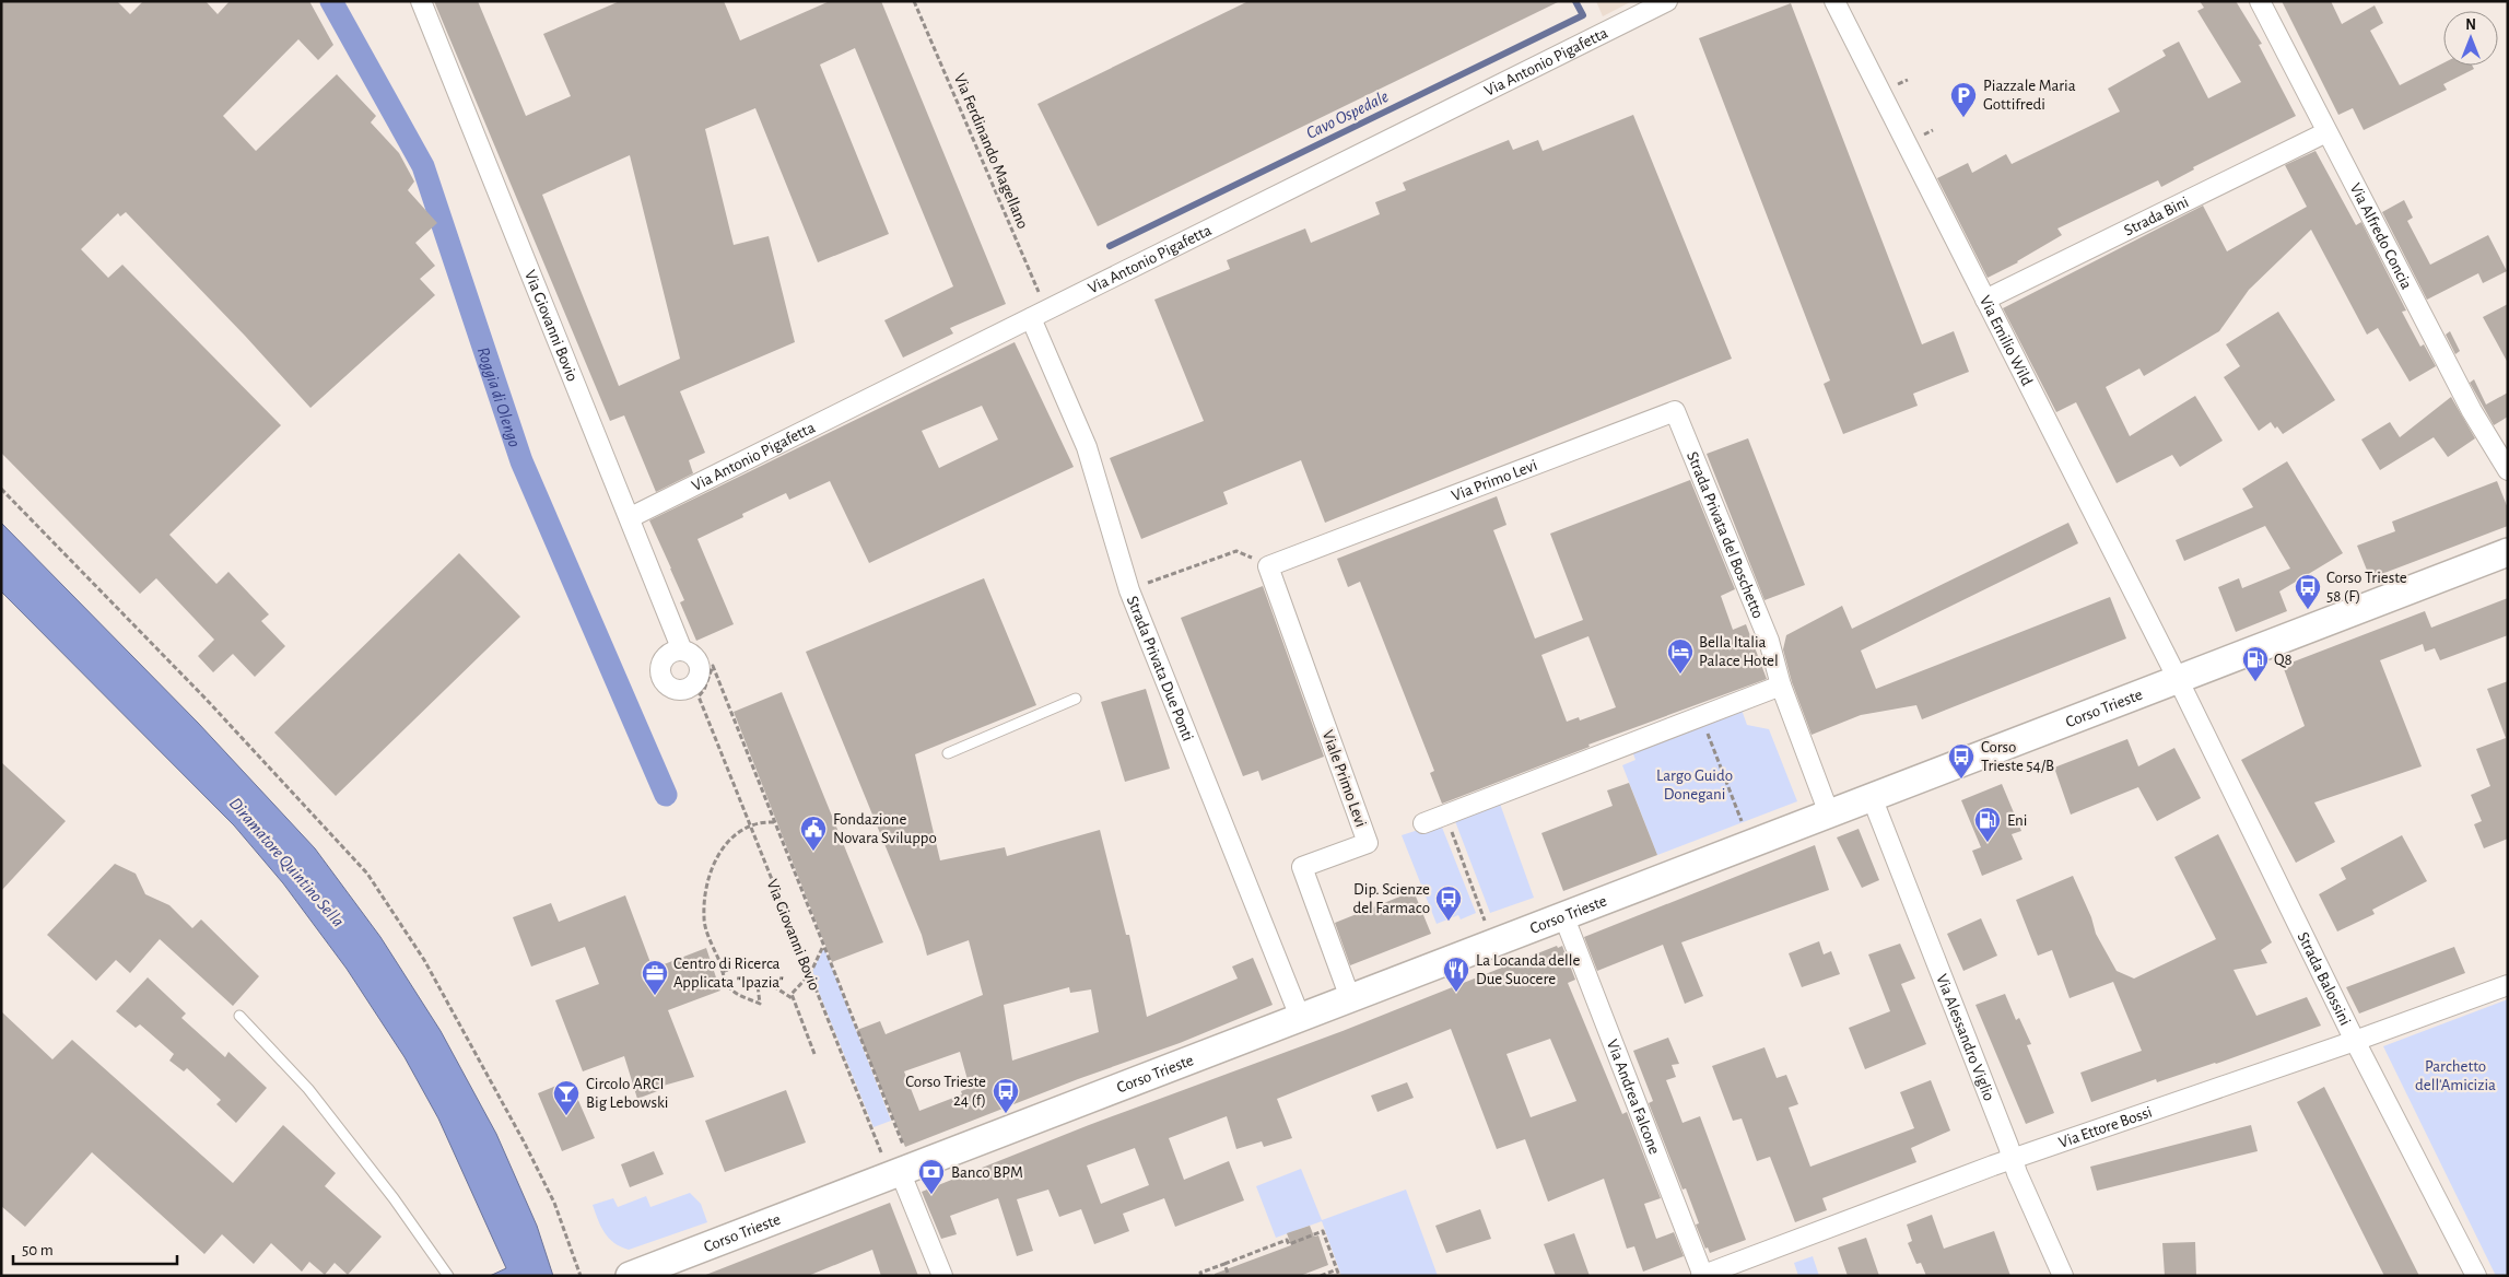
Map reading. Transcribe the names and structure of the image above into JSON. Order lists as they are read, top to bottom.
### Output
{
  "streets": {
    "main road": ["Corso Trieste"],
    "street": [
      "Via Antonio Pigafetta",
      "Strada Bini",
      "Via Alfredo Concia",
      "Via Giovanni Bovio",
      "Via Emilio Wild",
      "Via Primo Levi",
      "Strada Privata del Boschetto",
      "Strada Privata Due Ponti",
      "Viale Primo Levi",
      "Strada Balossini",
      "Via Alessandro Viglio",
      "Via Andrea Falcone",
      "Via Ettore Bossi"
    ],
    "path": ["Via Ferdinando Magellano"]
  },
  "crossings": [
    ["Via Antonio Pigafetta", "Via Ferdinando Magellano"],
    ["Via Antonio Pigafetta", "Via Giovanni Bovio"],
    ["Via Antonio Pigafetta", "Strada Privata Due Ponti"],
    ["Via Ferdinando Magellano", "Strada Privata Due Ponti"],
    ["Strada Bini", "Via Alfredo Concia"],
    ["Strada Bini", "Via Emilio Wild"],
    ["Via Giovanni Bovio", "Corso Trieste"],
    ["Via Emilio Wild", "Corso Trieste"],
    ["Via Emilio Wild", "Strada Balossini"],
    ["Via Primo Levi", "Strada Privata del Boschetto"],
    ["Via Primo Levi", "Viale Primo Levi"],
    ["Strada Privata del Boschetto", "Corso Trieste"],
    ["Strada Privata Due Ponti", "Corso Trieste"],
    ["Corso Trieste", "Viale Primo Levi"],
    ["Corso Trieste", "Strada Balossini"],
    ["Corso Trieste", "Via Alessandro Viglio"],
    ["Corso Trieste", "Via Andrea Falcone"],
    ["Strada Balossini", "Via Ettore Bossi"],
    ["Via Alessandro Viglio", "Via Ettore Bossi"],
    ["Via Andrea Falcone", "Via Ettore Bossi"]
  ],
  "water": ["Cavo Ospedale", "Roggia di Olengo", "Diramatore Quintino Sella"],
  "parks": ["Largo Guido Donegani", "Parchetto dell'Amicizia"],
  "places": {
    "parking": ["Piazzale Maria Gottifredi"],
    "bus stop": [
      "Corso Trieste 58 (F)",
      "Corso Trieste 54/B",
      "Dip. Scienze del Farmaco",
      "Corso Trieste 24 (f)"
    ],
    "hotel": ["Bella Italia Palace Hotel"],
    "fuel station": ["Q8", "Eni"],
    "public building": ["Fondazione Novara Sviluppo"],
    "restaurant": ["La Locanda delle Due Suocere"],
    "office": ["Centro di Ricerca Applicata \"Ipazia\""],
    "bar": ["Circolo ARCI Big Lebowski"],
    "bank": ["Banco BPM"]
  },
  "scale_bar": "50 m",
  "north": "top"
}
